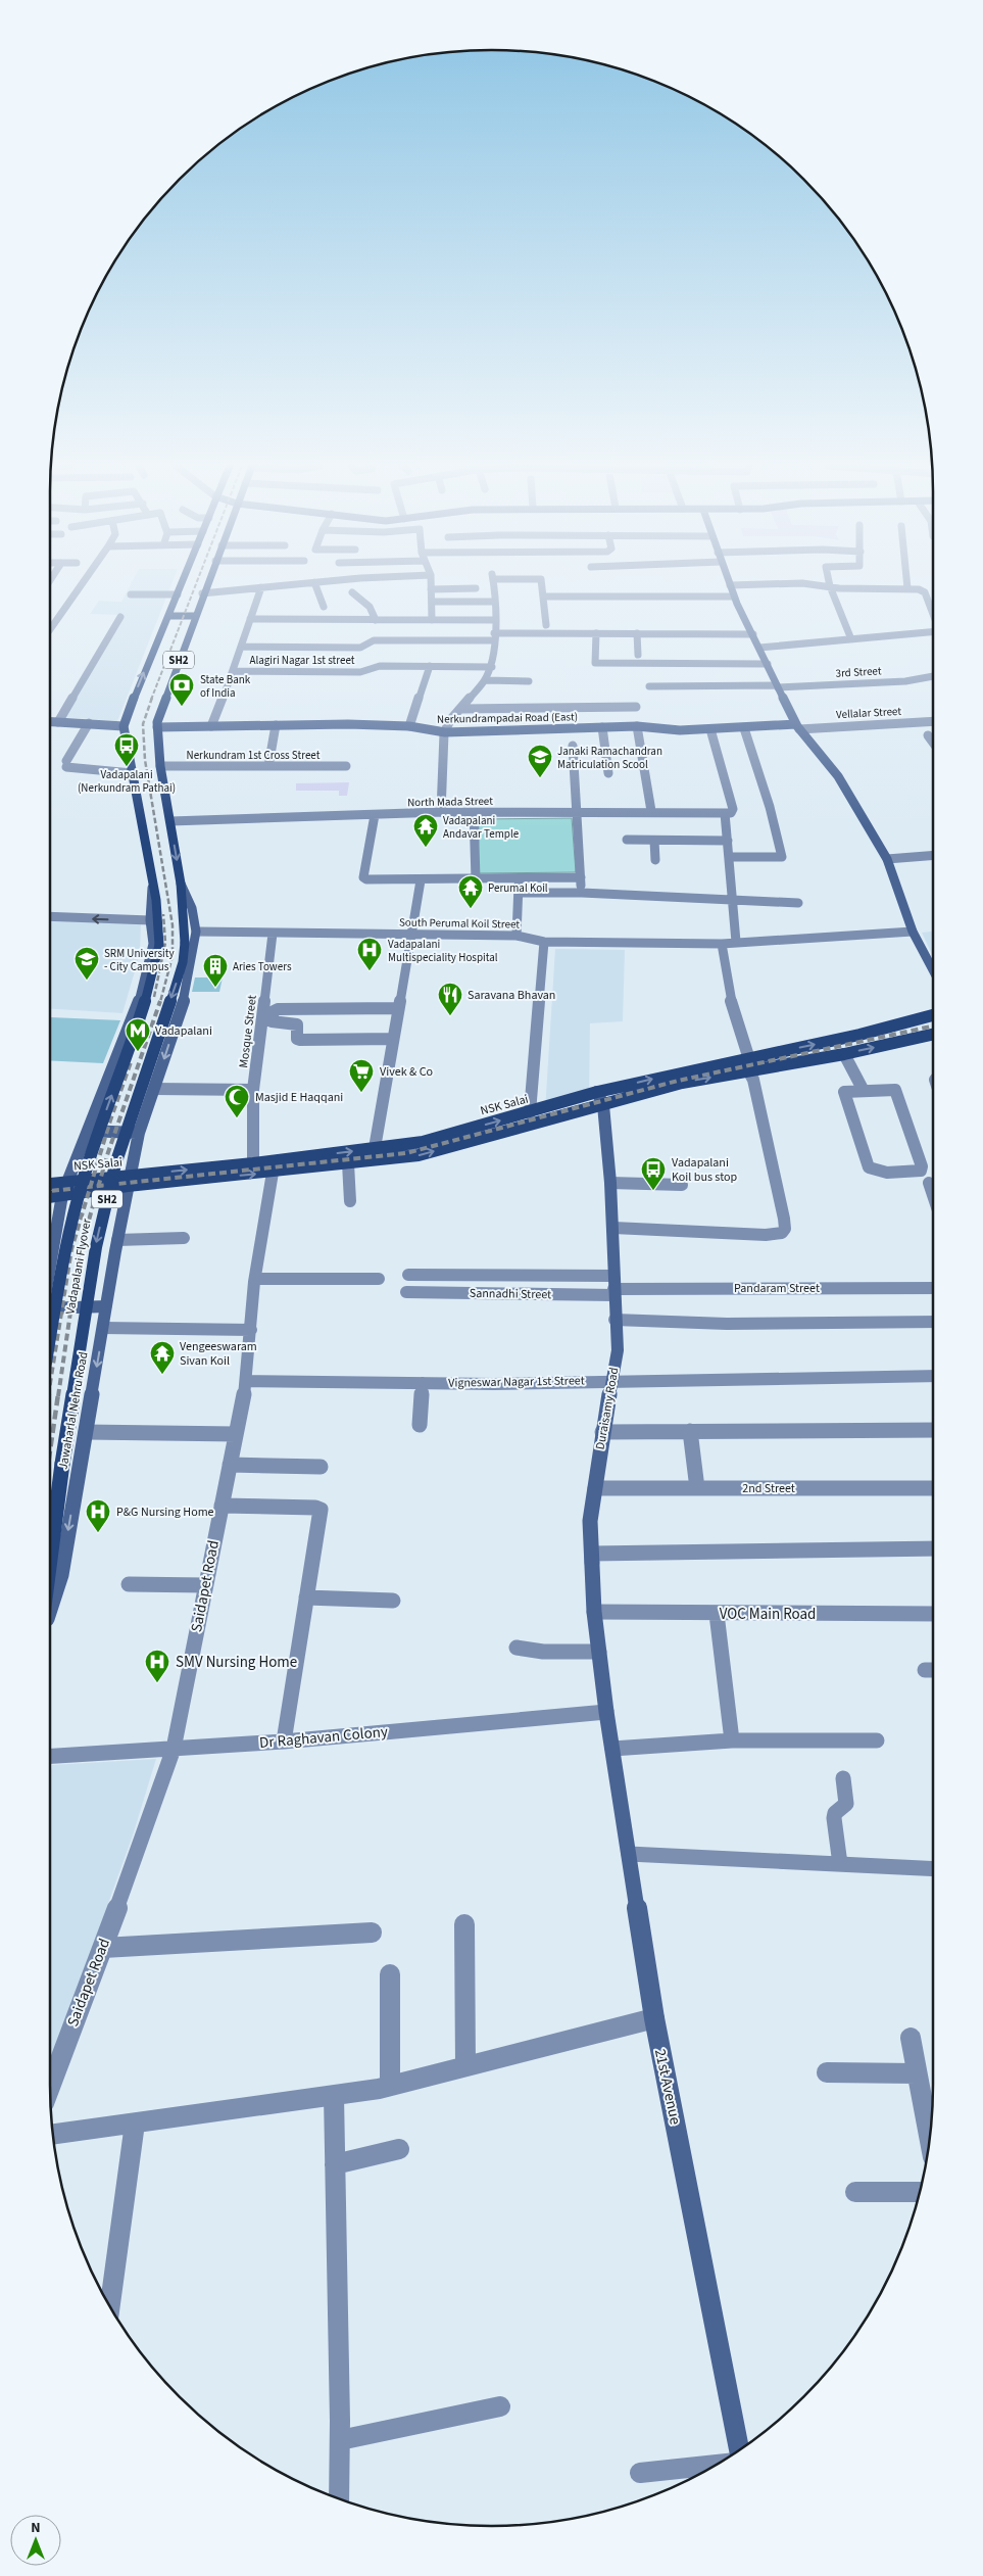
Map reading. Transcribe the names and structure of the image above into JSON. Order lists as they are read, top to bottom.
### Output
{
  "streets": {
    "main road": ["SH2", "NSK Salai", "Vadapalani Flyover"],
    "street": [
      "Alagiri Nagar 1st street",
      "3rd Street",
      "Vellalar Street",
      "Nerkundrampadai Road (East)",
      "Nerkundram 1st Cross Street",
      "North Mada Street",
      "South Perumal Koil Street",
      "Mosque Street",
      "Pandaram Street",
      "Sannadhi Street",
      "Vigneswar Nagar 1st Street",
      "Duraisamy Road",
      "Jawaharlal Nehru Road",
      "2nd Street",
      "Saidapet Road",
      "VOC Main Road",
      "Dr Raghavan Colony",
      "21st Avenue"
    ]
  },
  "crossings": [
    ["SH2", "Nerkundrampadai Road (East)"],
    ["SH2", "Nerkundram 1st Cross Street"],
    ["SH2", "North Mada Street"],
    ["SH2", "Vadapalani Flyover"],
    ["SH2", "Jawaharlal Nehru Road"],
    ["Vellalar Street", "Nerkundrampadai Road (East)"],
    ["South Perumal Koil Street", "Mosque Street"],
    ["South Perumal Koil Street", "Jawaharlal Nehru Road"],
    ["Mosque Street", "NSK Salai"],
    ["NSK Salai", "Jawaharlal Nehru Road"],
    ["Vadapalani Flyover", "Jawaharlal Nehru Road"],
    ["Pandaram Street", "Sannadhi Street"],
    ["Pandaram Street", "Duraisamy Road"],
    ["Sannadhi Street", "Duraisamy Road"],
    ["Vigneswar Nagar 1st Street", "Duraisamy Road"],
    ["Vigneswar Nagar 1st Street", "Saidapet Road"],
    ["Duraisamy Road", "2nd Street"],
    ["Duraisamy Road", "VOC Main Road"],
    ["Duraisamy Road", "Dr Raghavan Colony"],
    ["Duraisamy Road", "21st Avenue"],
    ["Saidapet Road", "Dr Raghavan Colony"],
    ["Dr Raghavan Colony", "21st Avenue"]
  ],
  "places": {
    "bank": ["State Bank of India"],
    "bus stop": ["Vadapalani (Nerkundram Pathai)", "Vadapalani Koil bus stop"],
    "school or university": ["Janaki Ramachandran Matriculation Scool", "SRM University - City Campus"],
    "temple": ["Vadapalani Andavar Temple", "Perumal Koil", "Vengeeswaram Sivan Koil"],
    "hospital": ["Vadapalani Multispeciality Hospital", "P&G Nursing Home", "SMV Nursing Home"],
    "building": ["Aries Towers"],
    "restaurant": ["Saravana Bhavan"],
    "metro station": ["Vadapalani"],
    "supermarket": ["Vivek & Co"],
    "mosque": ["Masjid E Haqqani"]
  },
  "north": "top"
}
